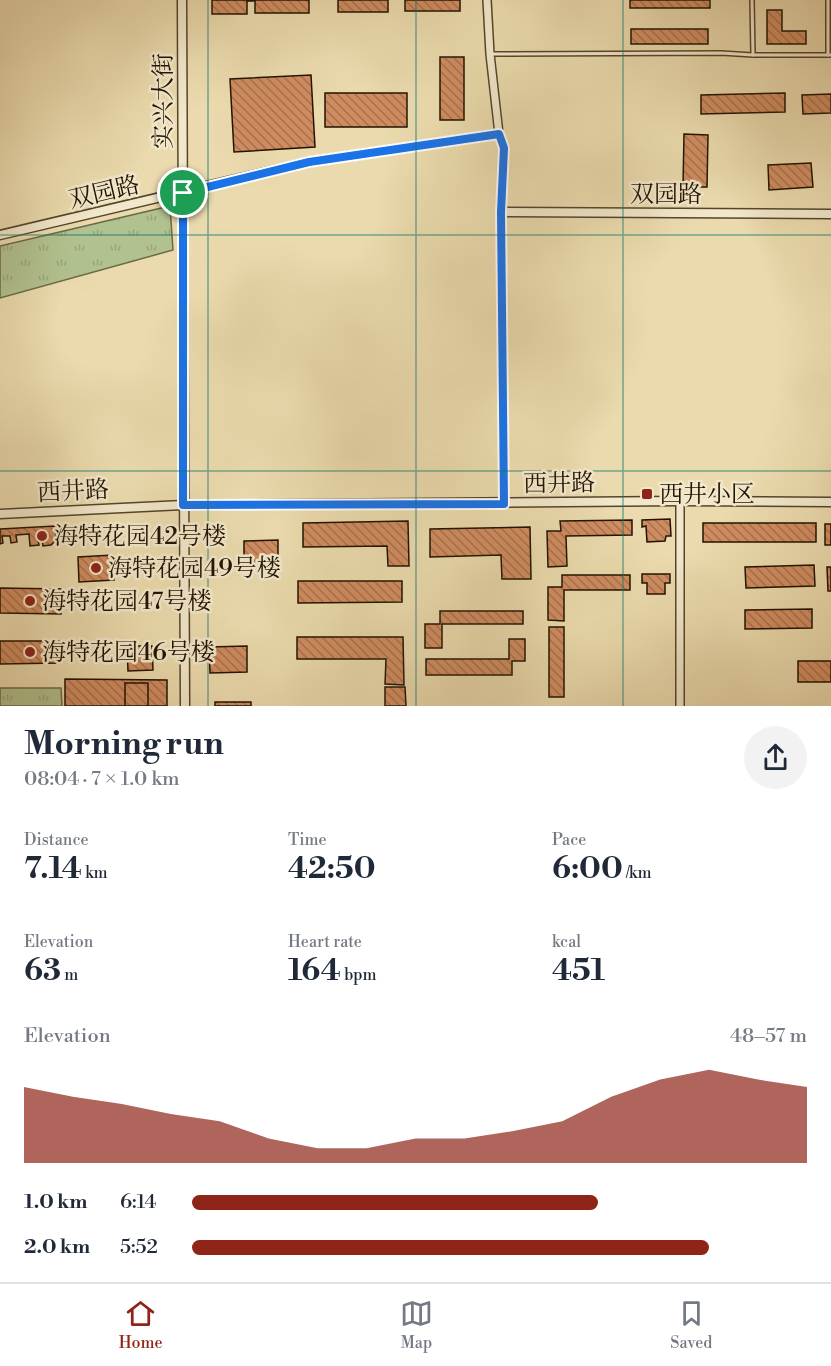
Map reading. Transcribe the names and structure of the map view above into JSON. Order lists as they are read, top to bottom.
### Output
{
  "streets": {
    "street": ["实兴大街", "双园路", "西井路"]
  },
  "crossings": [
    ["实兴大街", "双园路"],
    ["实兴大街", "西井路"]
  ],
  "places": {
    "transit": ["西井小区"],
    "other": [
      "海特花园42号楼",
      "海特花园49号楼",
      "海特花园47号楼",
      "海特花园46号楼"
    ]
  },
  "page": {
    "heading": ["Morning run", "08:04 · 7 × 1.0 km"],
    "stats": [
      ["Distance", "7.14 km"],
      ["Time", "42:50"],
      ["Pace", "6:00 /km"],
      ["Elevation", "63 m"],
      ["Heart rate", "164 bpm"],
      ["kcal", "451"]
    ],
    "chart": ["Elevation", "48–57 m"],
    "list": [
      {
        "name": "1.0 km",
        "note": "6:14"
      },
      {
        "name": "2.0 km",
        "note": "5:52"
      }
    ],
    "tabs": ["Home", "Map", "Saved"]
  }
}
